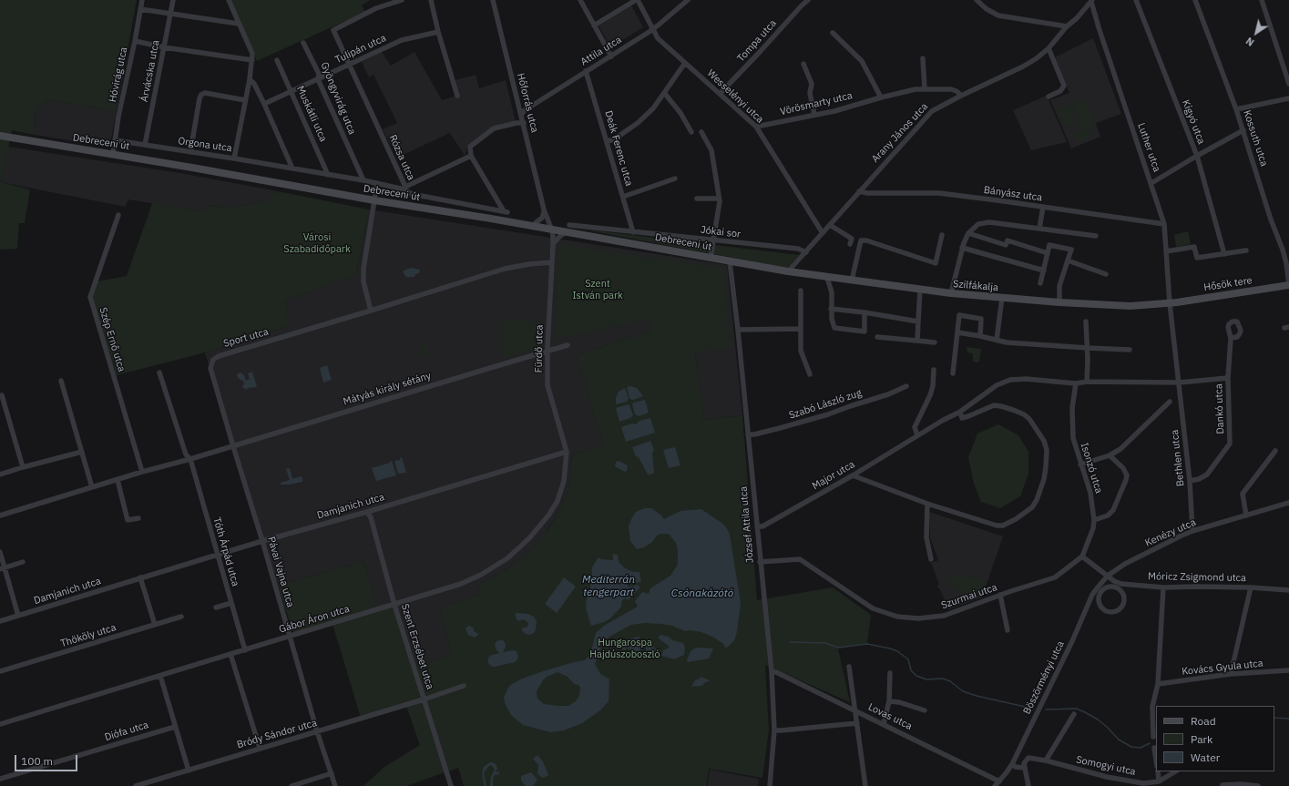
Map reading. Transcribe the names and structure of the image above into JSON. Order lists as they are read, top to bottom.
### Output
{
  "streets": {
    "street": [
      "Tompa utca",
      "Tulipán utca",
      "Attila utca",
      "Árvácska utca",
      "Hóvirág utca",
      "Wesselényi utca",
      "Gyöngyvirág utca",
      "Hőforrás utca",
      "Vörösmarty utca",
      "Muskátli utca",
      "Kígyó utca",
      "Arany János utca",
      "Kossuth utca",
      "Debreceni út",
      "Orgona utca",
      "Luther utca",
      "Deák Ferenc utca",
      "Rózsa utca",
      "Bányász utca",
      "Jókai sor",
      "Hősök tere",
      "Szilfákalja",
      "Sport utca",
      "Szép Ernő utca",
      "Fürdő utca",
      "Mátyás király sétány",
      "Szabó László zug",
      "Dankó utca",
      "Bethlen utca",
      "Isonzó utca",
      "Major utca",
      "Damjanich utca",
      "József Attila utca",
      "Kenézy utca",
      "Tóth Árpád utca",
      "Pávai Vajna utca",
      "Móricz Zsigmond utca",
      "Szurmai utca",
      "Gábor Áron utca",
      "Thököly utca",
      "Szent Erzsébet utca",
      "Kovács Gyula utca",
      "Böszörményi utca",
      "Lovas utca",
      "Diófa utca",
      "Bródy Sándor utca",
      "Somogyi utca"
    ]
  },
  "crossings": [
    ["Tompa utca", "Wesselényi utca"],
    ["Tulipán utca", "Gyöngyvirág utca"],
    ["Tulipán utca", "Muskátli utca"],
    ["Tulipán utca", "Rózsa utca"],
    ["Attila utca", "Wesselényi utca"],
    ["Attila utca", "Hőforrás utca"],
    ["Attila utca", "Deák Ferenc utca"],
    ["Árvácska utca", "Orgona utca"],
    ["Hóvirág utca", "Debreceni út"],
    ["Hóvirág utca", "Orgona utca"],
    ["Wesselényi utca", "Vörösmarty utca"],
    ["Wesselényi utca", "Arany János utca"],
    ["Gyöngyvirág utca", "Rózsa utca"],
    ["Hőforrás utca", "Debreceni út"],
    ["Hőforrás utca", "Fürdő utca"],
    ["Vörösmarty utca", "Arany János utca"],
    ["Muskátli utca", "Rózsa utca"],
    ["Arany János utca", "Debreceni út"],
    ["Arany János utca", "Luther utca"],
    ["Arany János utca", "Bányász utca"],
    ["Arany János utca", "Jókai sor"],
    ["Arany János utca", "Szilfákalja"],
    ["Kossuth utca", "Hősök tere"],
    ["Debreceni út", "Szilfákalja"],
    ["Debreceni út", "Fürdő utca"],
    ["Debreceni út", "József Attila utca"],
    ["Orgona utca", "Rózsa utca"],
    ["Luther utca", "Bányász utca"],
    ["Luther utca", "Hősök tere"],
    ["Luther utca", "Szilfákalja"],
    ["Luther utca", "Bethlen utca"],
    ["Deák Ferenc utca", "Jókai sor"],
    ["Hősök tere", "Szilfákalja"],
    ["Hősök tere", "Bethlen utca"],
    ["Szilfákalja", "Bethlen utca"],
    ["Sport utca", "Fürdő utca"],
    ["Sport utca", "Mátyás király sétány"],
    ["Sport utca", "Pávai Vajna utca"],
    ["Szép Ernő utca", "Mátyás király sétány"],
    ["Fürdő utca", "Mátyás király sétány"],
    ["Fürdő utca", "Damjanich utca"],
    ["Fürdő utca", "Gábor Áron utca"],
    ["Mátyás király sétány", "Tóth Árpád utca"],
    ["Mátyás király sétány", "Pávai Vajna utca"],
    ["Szabó László zug", "József Attila utca"],
    ["Dankó utca", "Bethlen utca"],
    ["Bethlen utca", "Major utca"],
    ["Bethlen utca", "Kenézy utca"],
    ["Isonzó utca", "Major utca"],
    ["Isonzó utca", "Móricz Zsigmond utca"],
    ["Isonzó utca", "Szurmai utca"],
    ["Major utca", "József Attila utca"],
    ["Damjanich utca", "Tóth Árpád utca"],
    ["Damjanich utca", "Pávai Vajna utca"],
    ["Damjanich utca", "Gábor Áron utca"],
    ["Damjanich utca", "Szent Erzsébet utca"],
    ["József Attila utca", "Szurmai utca"],
    ["József Attila utca", "Lovas utca"],
    ["Kenézy utca", "Móricz Zsigmond utca"],
    ["Kenézy utca", "Böszörményi utca"],
    ["Tóth Árpád utca", "Gábor Áron utca"],
    ["Pávai Vajna utca", "Gábor Áron utca"],
    ["Pávai Vajna utca", "Bródy Sándor utca"],
    ["Móricz Zsigmond utca", "Szurmai utca"],
    ["Móricz Zsigmond utca", "Böszörményi utca"],
    ["Gábor Áron utca", "Szent Erzsébet utca"],
    ["Szent Erzsébet utca", "Bródy Sándor utca"],
    ["Böszörményi utca", "Lovas utca"]
  ],
  "water": ["Mediterrán tengerpart", "Csónakázótó"],
  "parks": ["Városi Szabadidőpark", "Szent István park", "Hungarospa Hajdúszoboszló"],
  "legend": ["Road", "Park", "Water"],
  "scale_bar": "100 m",
  "north": "bottom left"
}
